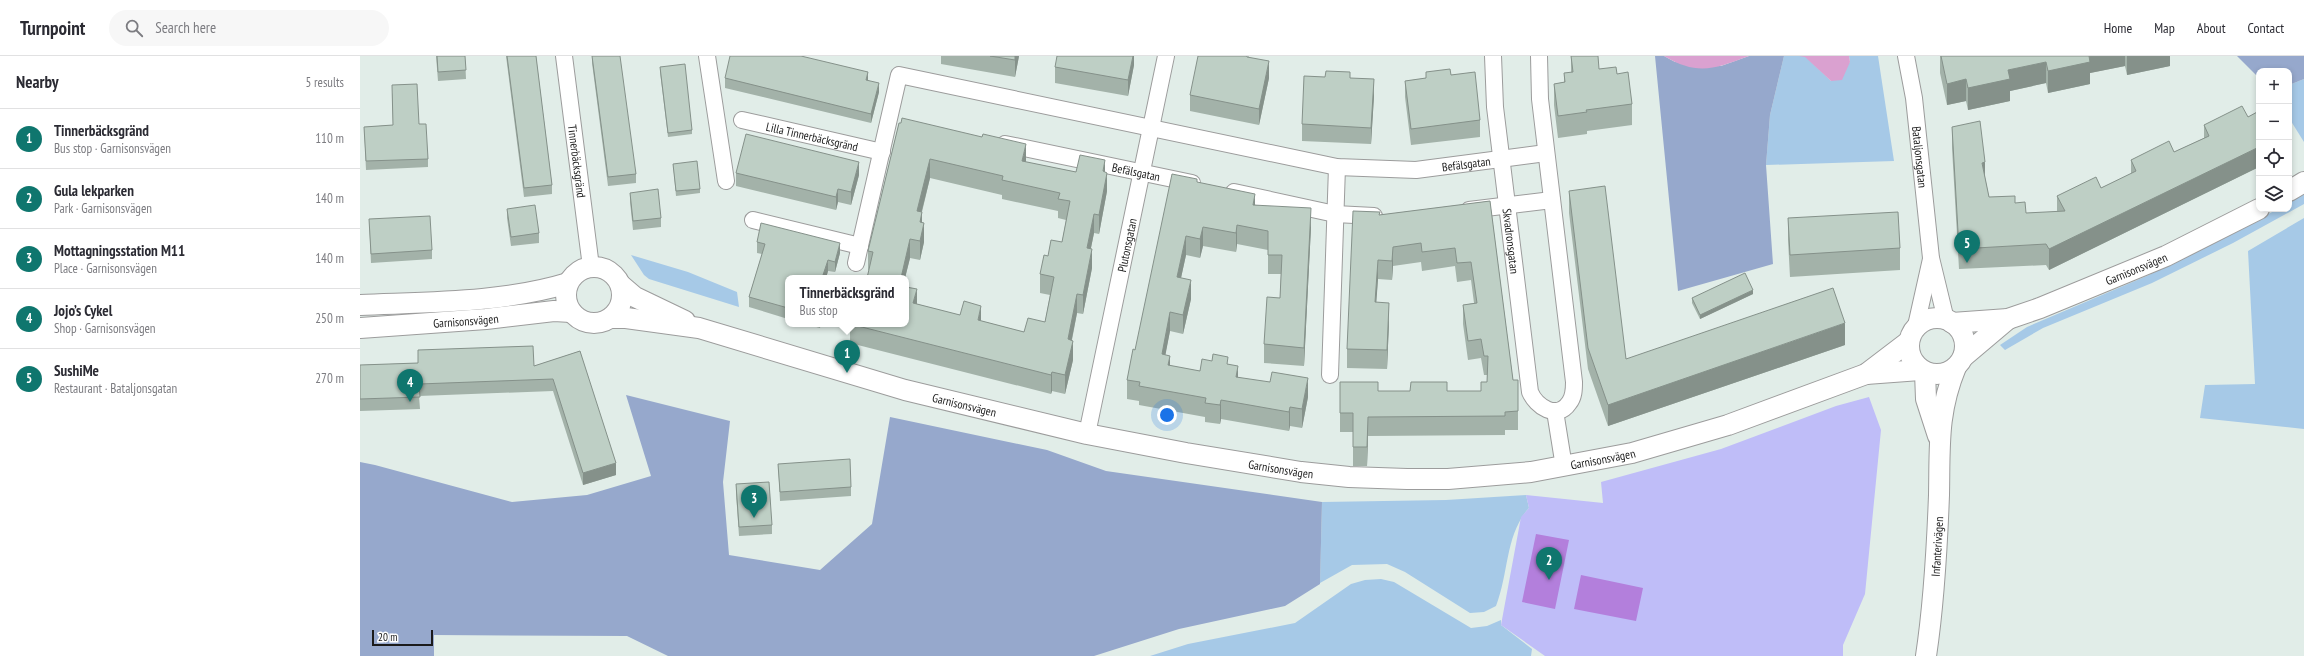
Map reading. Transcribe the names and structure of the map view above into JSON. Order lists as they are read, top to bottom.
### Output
{
  "streets": {
    "street": [
      "Lilla Tinnerbäcksgränd",
      "Bataljonsgatan",
      "Tinnerbäcksgränd",
      "Befälsgatan",
      "Skvadronsgatan",
      "Plutonsgatan",
      "Garnisonsvägen",
      "Infanterivägen"
    ]
  },
  "crossings": [
    ["Lilla Tinnerbäcksgränd", "Befälsgatan"],
    ["Bataljonsgatan", "Garnisonsvägen"],
    ["Bataljonsgatan", "Infanterivägen"],
    ["Tinnerbäcksgränd", "Garnisonsvägen"],
    ["Befälsgatan", "Skvadronsgatan"],
    ["Befälsgatan", "Plutonsgatan"],
    ["Plutonsgatan", "Garnisonsvägen"],
    ["Garnisonsvägen", "Infanterivägen"]
  ],
  "scale_bar": "20 m",
  "page": {
    "header": "Turnpoint",
    "search": "Search here",
    "nav": [
      "Home",
      "Map",
      "About",
      "Contact"
    ],
    "heading": ["Nearby", "5 results"],
    "map_buttons": ["+", "−"],
    "list": [
      {
        "mark": "1",
        "name": "Tinnerbäcksgränd",
        "note": "Bus stop · Garnisonsvägen",
        "value": "110 m"
      },
      {
        "mark": "2",
        "name": "Gula lekparken",
        "note": "Park · Garnisonsvägen",
        "value": "140 m"
      },
      {
        "mark": "3",
        "name": "Mottagningsstation M11",
        "note": "Place · Garnisonsvägen",
        "value": "140 m"
      },
      {
        "mark": "4",
        "name": "Jojo’s Cykel",
        "note": "Shop · Garnisonsvägen",
        "value": "250 m"
      },
      {
        "mark": "5",
        "name": "SushiMe",
        "note": "Restaurant · Bataljonsgatan",
        "value": "270 m"
      }
    ],
    "pins": [
      "5",
      "1",
      "4",
      "3",
      "2"
    ],
    "popup": ["Tinnerbäcksgränd", "Bus stop"],
    "scale": "20 m"
  }
}
